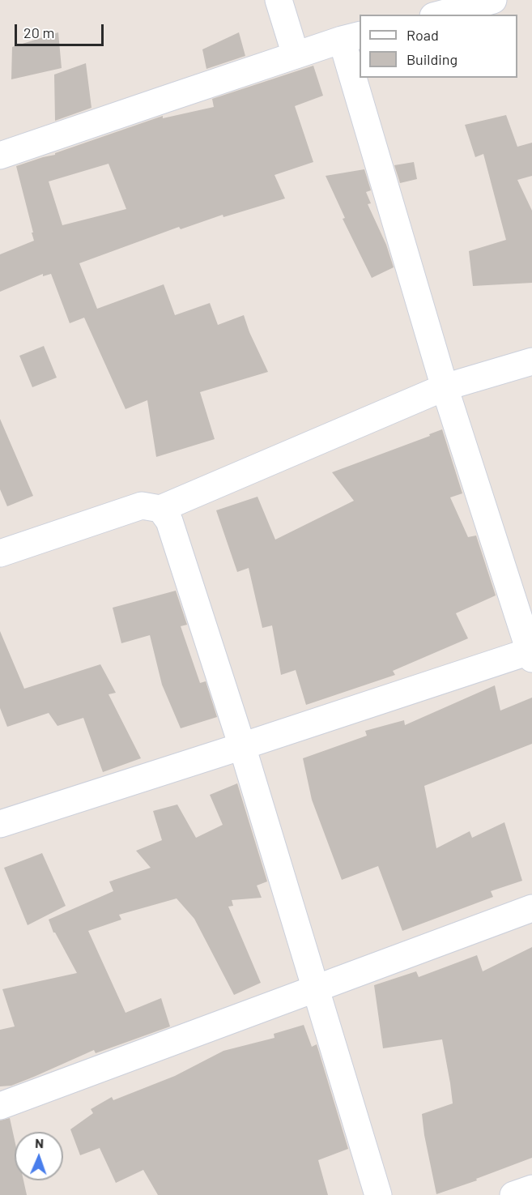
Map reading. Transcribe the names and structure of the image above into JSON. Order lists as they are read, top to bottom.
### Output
{
  "legend": ["Road", "Building"],
  "scale_bar": "20 m",
  "north": "top"
}
